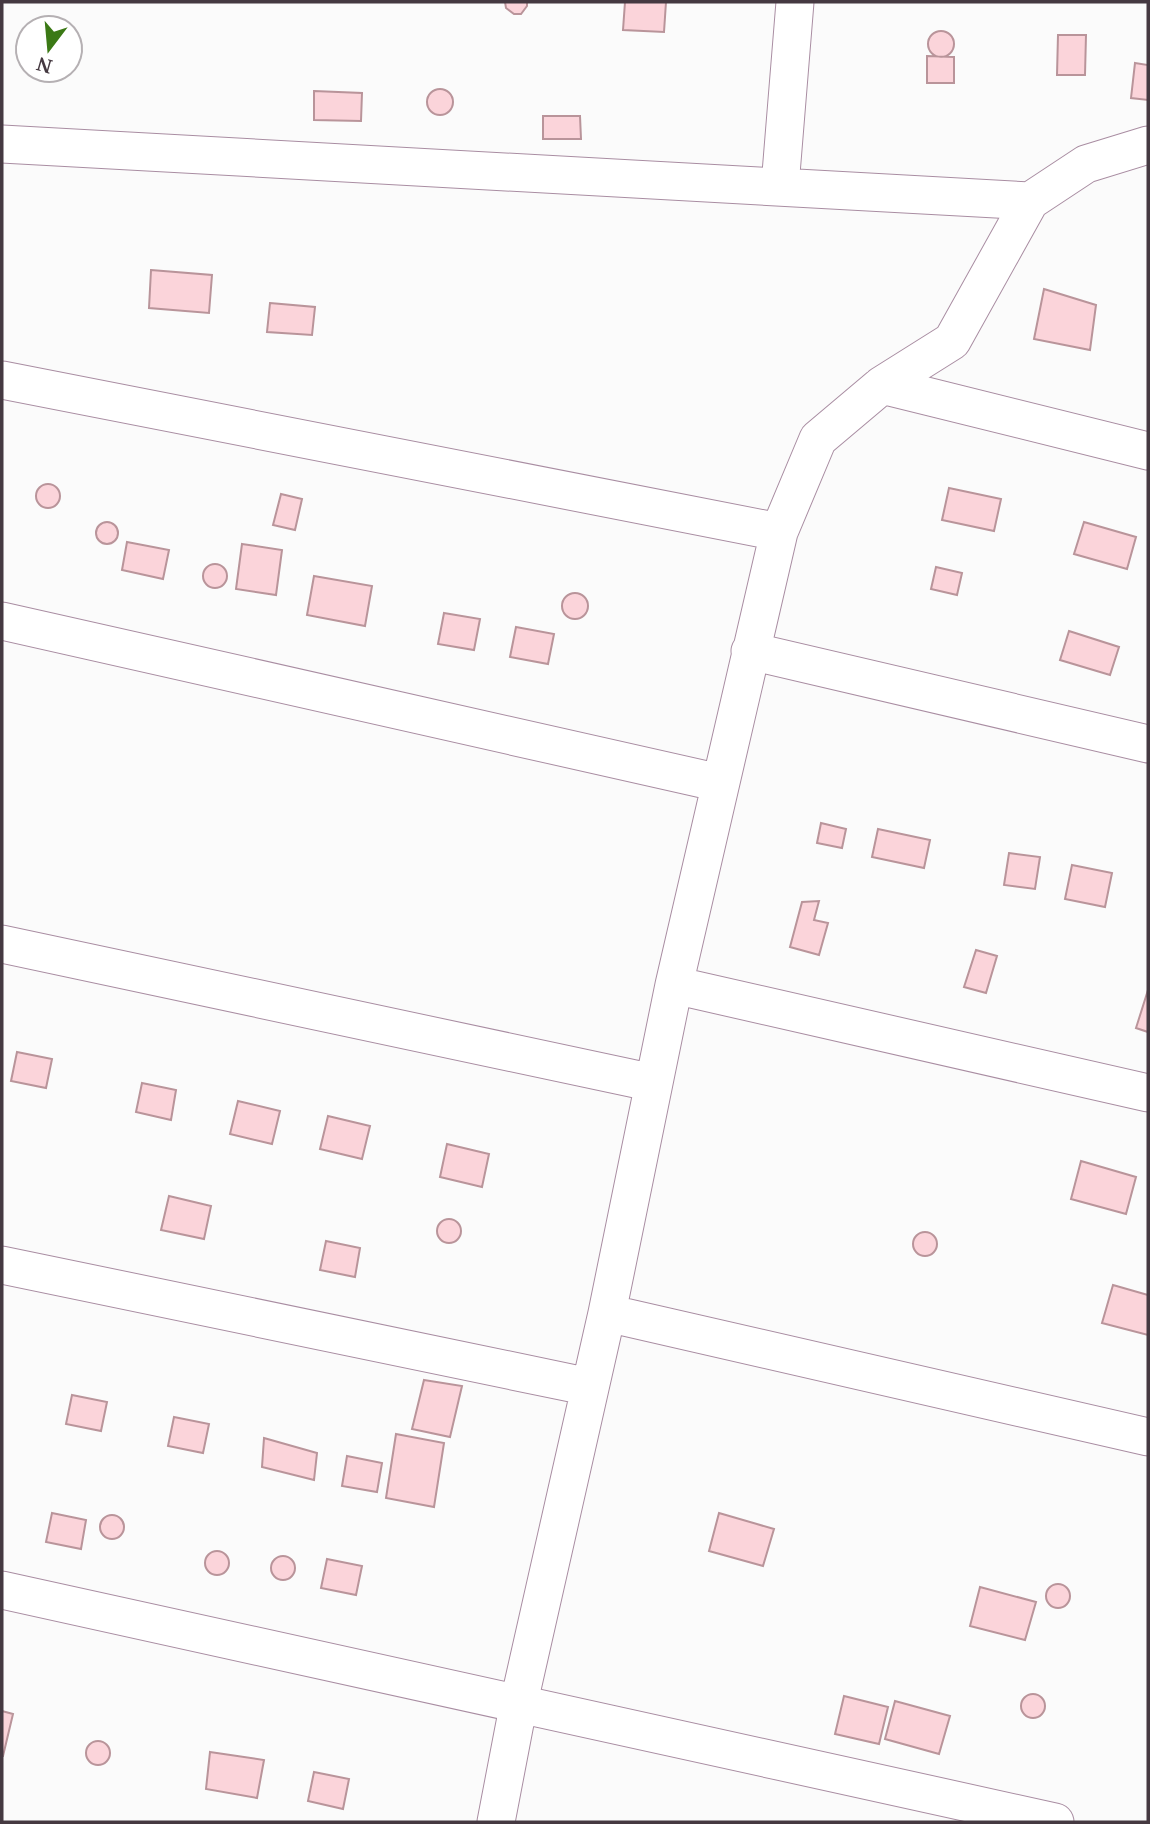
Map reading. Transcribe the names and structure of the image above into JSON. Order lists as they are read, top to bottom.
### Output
{
  "north": "bottom"
}
